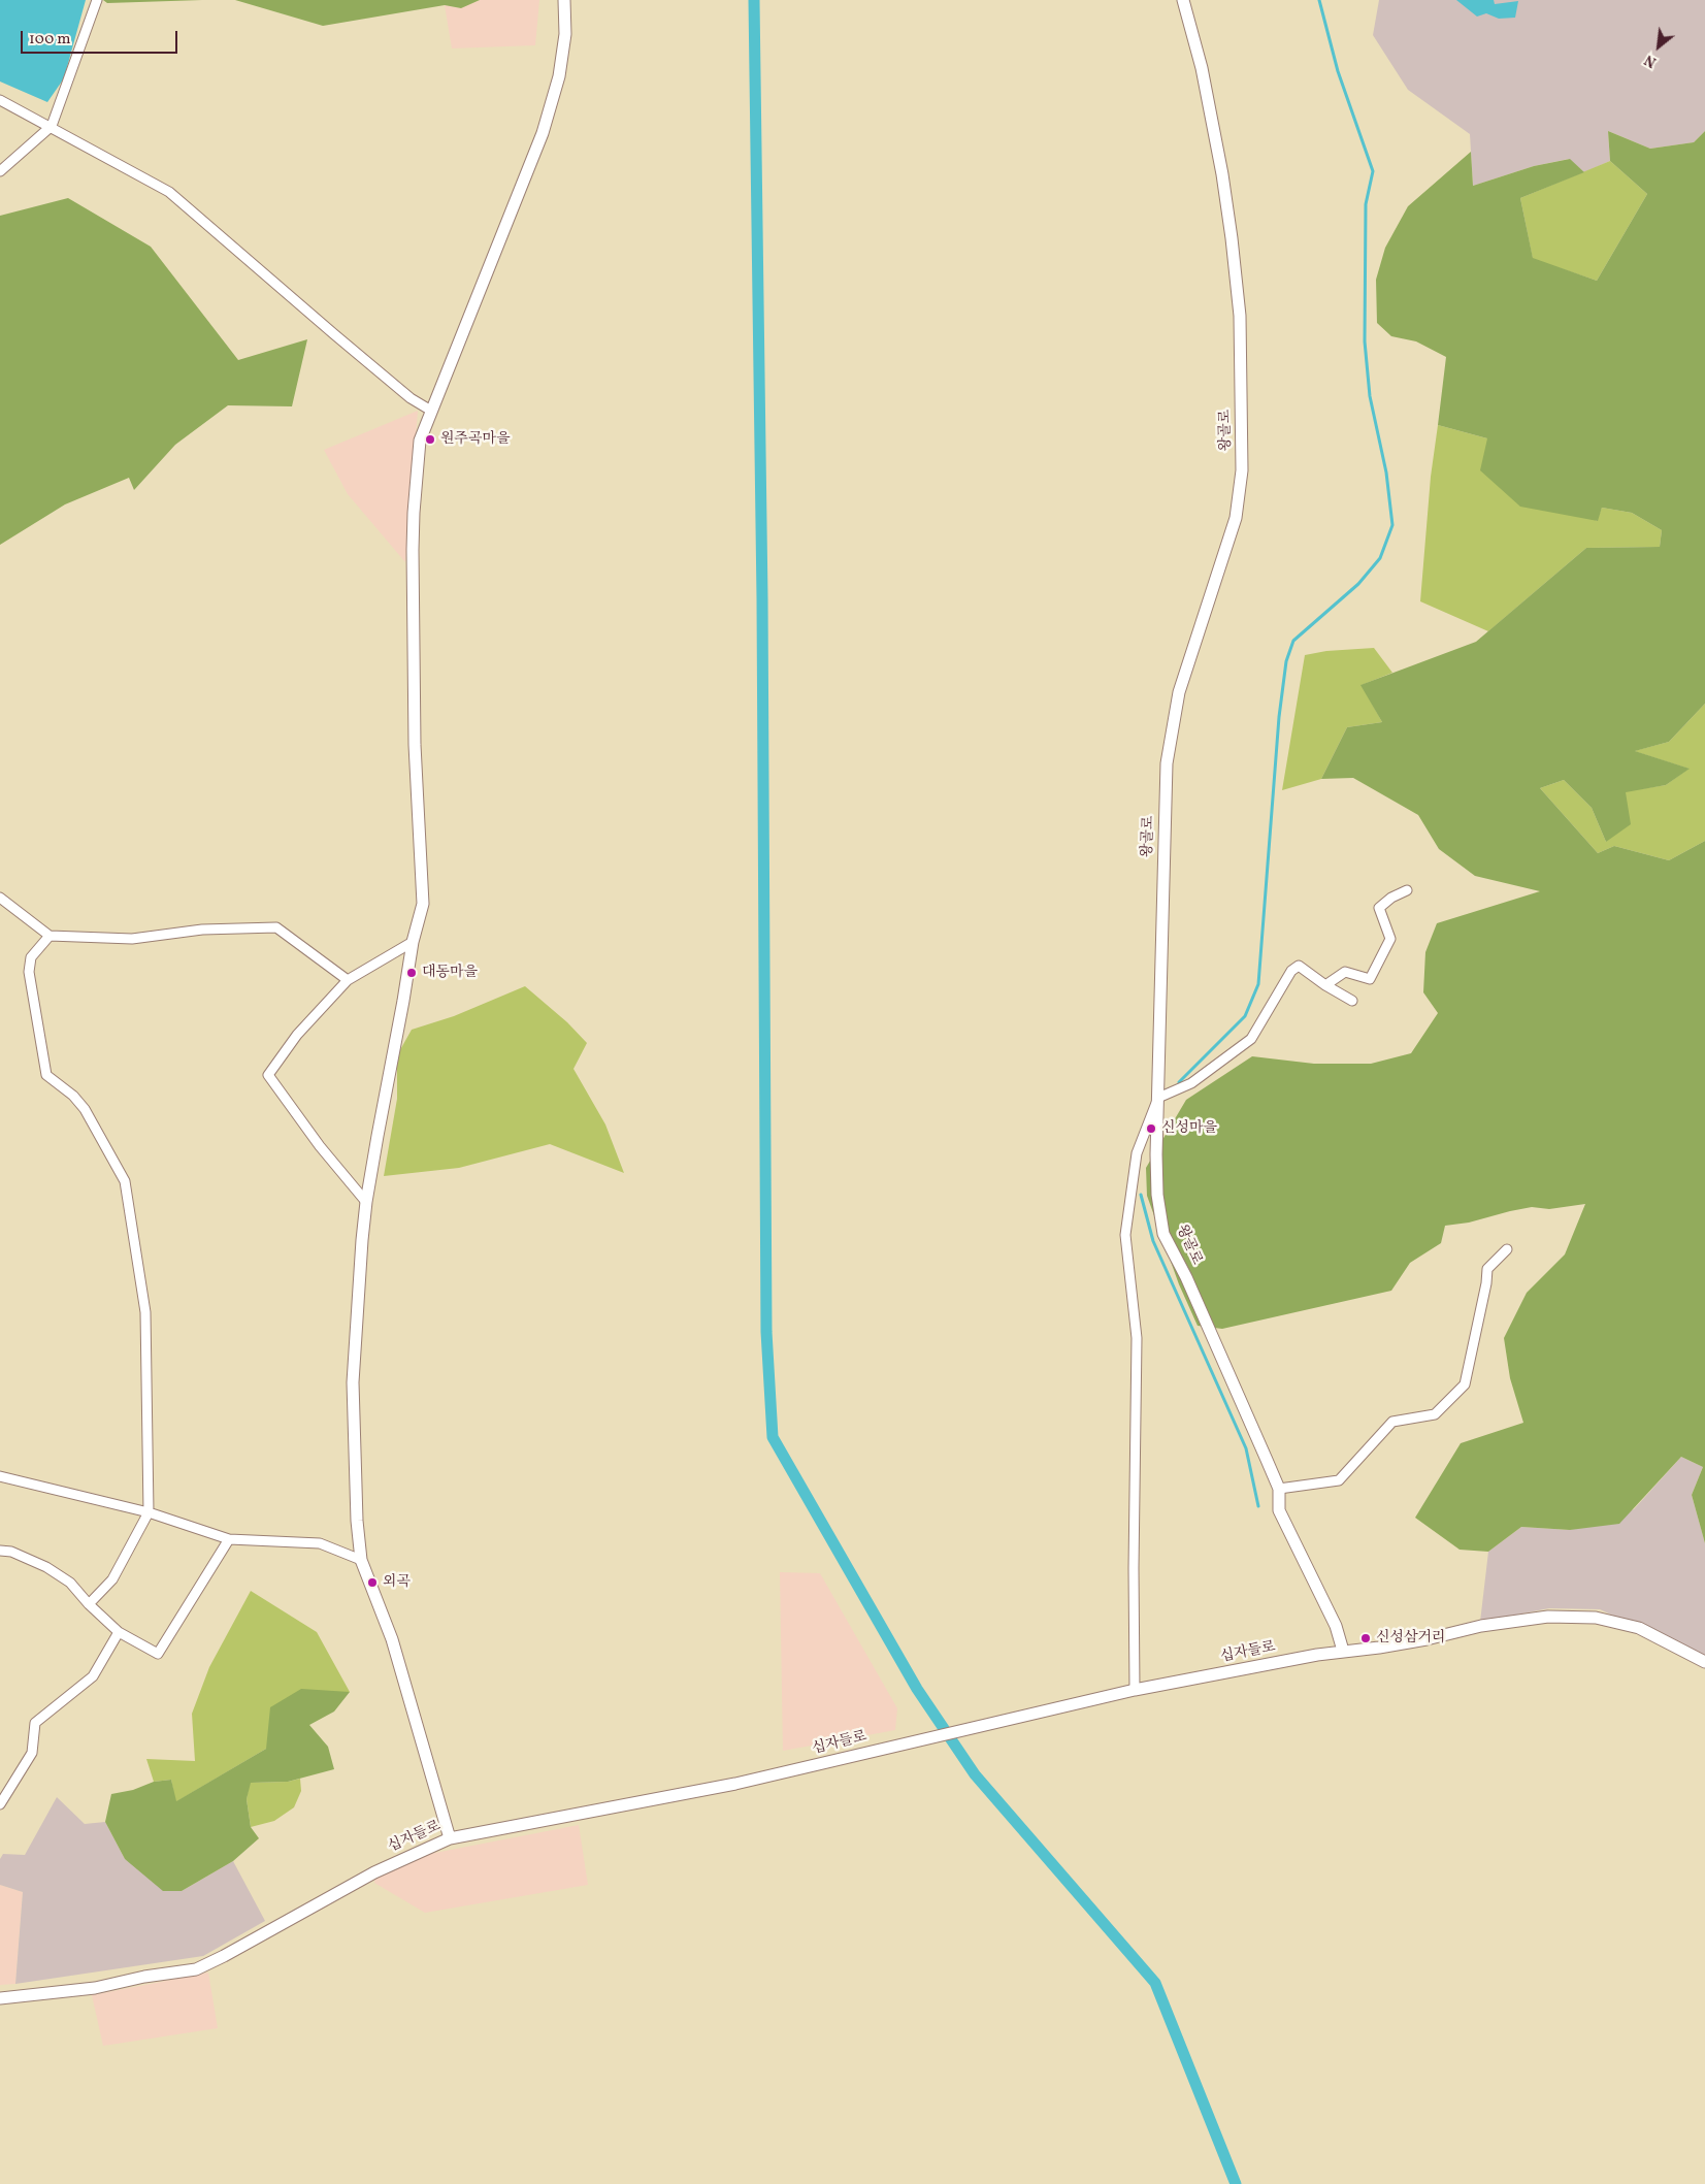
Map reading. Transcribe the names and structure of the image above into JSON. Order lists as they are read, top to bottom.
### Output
{
  "streets": {
    "street": ["왕골로", "십자들로"]
  },
  "crossings": [
    ["왕골로", "십자들로"]
  ],
  "places": [
    "원주곡마을",
    "대동마을",
    "신성마을",
    "외곡",
    "신성삼거리"
  ],
  "scale_bar": "100 m",
  "north": "bottom left"
}
